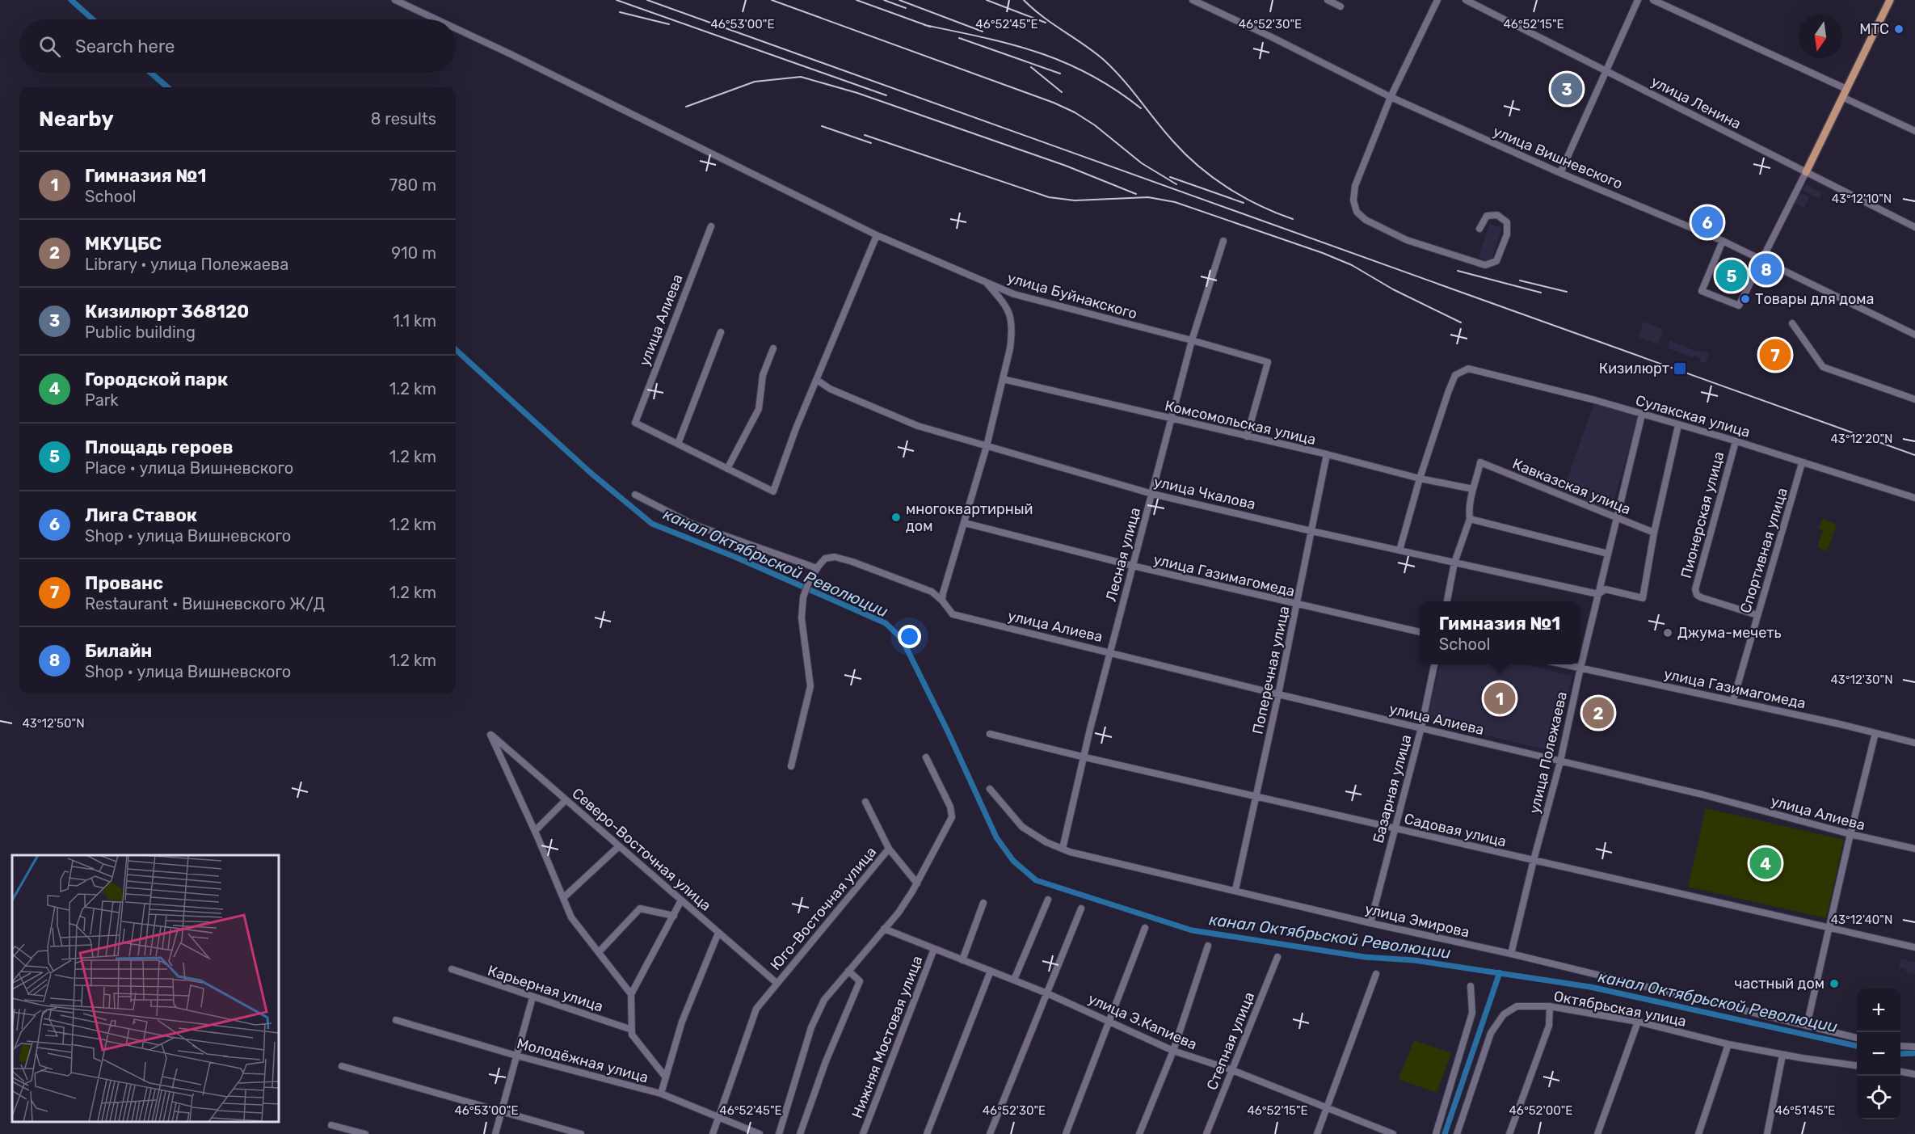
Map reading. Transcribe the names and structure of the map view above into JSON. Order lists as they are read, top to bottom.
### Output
{
  "streets": {
    "street": [
      "улица Ленина",
      "улица Вишневского",
      "улица Буйнакского",
      "улица Алиева",
      "Сулакская улица",
      "Комсомольская улица",
      "Кавказская улица",
      "улица Чкалова",
      "Пионерская улица",
      "Спортивная улица",
      "Лесная улица",
      "улица Газимагомеда",
      "Поперечная улица",
      "улица Полежаева",
      "Базарная улица",
      "Садовая улица",
      "Северо-Восточная улица",
      "Юго-Восточная улица",
      "улица Эмирова",
      "Карьерная улица",
      "Октябрьская улица",
      "улица Э.Капиева",
      "Нижняя Мостовая улица",
      "Степная улица",
      "Молодёжная улица"
    ]
  },
  "crossings": [
    ["улица Буйнакского", "Комсомольская улица"],
    ["улица Буйнакского", "Лесная улица"],
    ["улица Алиева", "Лесная улица"],
    ["улица Алиева", "Поперечная улица"],
    ["улица Алиева", "улица Полежаева"],
    ["улица Алиева", "Базарная улица"],
    ["Сулакская улица", "Комсомольская улица"],
    ["Сулакская улица", "Пионерская улица"],
    ["Сулакская улица", "Спортивная улица"],
    ["Сулакская улица", "улица Полежаева"],
    ["Комсомольская улица", "Кавказская улица"],
    ["Комсомольская улица", "Лесная улица"],
    ["Комсомольская улица", "Поперечная улица"],
    ["Кавказская улица", "улица Чкалова"],
    ["Кавказская улица", "улица Полежаева"],
    ["улица Чкалова", "Лесная улица"],
    ["улица Чкалова", "Поперечная улица"],
    ["улица Чкалова", "улица Полежаева"],
    ["Пионерская улица", "Спортивная улица"],
    ["Спортивная улица", "улица Газимагомеда"],
    ["Лесная улица", "улица Газимагомеда"],
    ["Лесная улица", "Садовая улица"],
    ["Лесная улица", "улица Эмирова"],
    ["улица Газимагомеда", "Поперечная улица"],
    ["улица Газимагомеда", "улица Полежаева"],
    ["Поперечная улица", "Садовая улица"],
    ["Поперечная улица", "улица Эмирова"],
    ["улица Полежаева", "Садовая улица"],
    ["улица Полежаева", "улица Эмирова"],
    ["Базарная улица", "Садовая улица"],
    ["Базарная улица", "улица Эмирова"],
    ["Северо-Восточная улица", "Юго-Восточная улица"],
    ["Юго-Восточная улица", "Молодёжная улица"],
    ["улица Э.Капиева", "Нижняя Мостовая улица"],
    ["улица Э.Капиева", "Степная улица"]
  ],
  "water": ["канал Октябрьской Революции"],
  "places": {
    "other": [
      "МТС",
      "Товары для дома",
      "многоквартирный дом",
      "Джума-мечеть",
      "частный дом"
    ],
    "transit": ["Кизилюрт"]
  },
  "north": "bottom",
  "page": {
    "search": "Search here",
    "pins": [
      "3",
      "6",
      "8",
      "5",
      "7",
      "1",
      "2",
      "4"
    ],
    "heading": ["Nearby", "8 results"],
    "list": [
      {
        "mark": "1",
        "name": "Гимназия №1",
        "note": "School",
        "value": "780 m"
      },
      {
        "mark": "2",
        "name": "МКУЦБС",
        "note": "Library · улица Полежаева",
        "value": "910 m"
      },
      {
        "mark": "3",
        "name": "Кизилюрт 368120",
        "note": "Public building",
        "value": "1.1 km"
      },
      {
        "mark": "4",
        "name": "Городской парк",
        "note": "Park",
        "value": "1.2 km"
      },
      {
        "mark": "5",
        "name": "Площадь героев",
        "note": "Place · улица Вишневского",
        "value": "1.2 km"
      },
      {
        "mark": "6",
        "name": "Лига Ставок",
        "note": "Shop · улица Вишневского",
        "value": "1.2 km"
      },
      {
        "mark": "7",
        "name": "Прованс",
        "note": "Restaurant · Вишневского Ж/Д",
        "value": "1.2 km"
      },
      {
        "mark": "8",
        "name": "Билайн",
        "note": "Shop · улица Вишневского",
        "value": "1.2 km"
      }
    ],
    "popup": ["Гимназия №1", "School"],
    "map_buttons": ["+", "−"]
  },
  "coordinates": [
    "46°53'00\"E",
    "46°52'45\"E",
    "46°52'30\"E",
    "46°52'15\"E",
    "43°12'10\"N",
    "43°12'20\"N",
    "43°12'30\"N",
    "43°12'50\"N",
    "43°12'40\"N",
    "46°52'00\"E",
    "46°51'45\"E"
  ]
}
